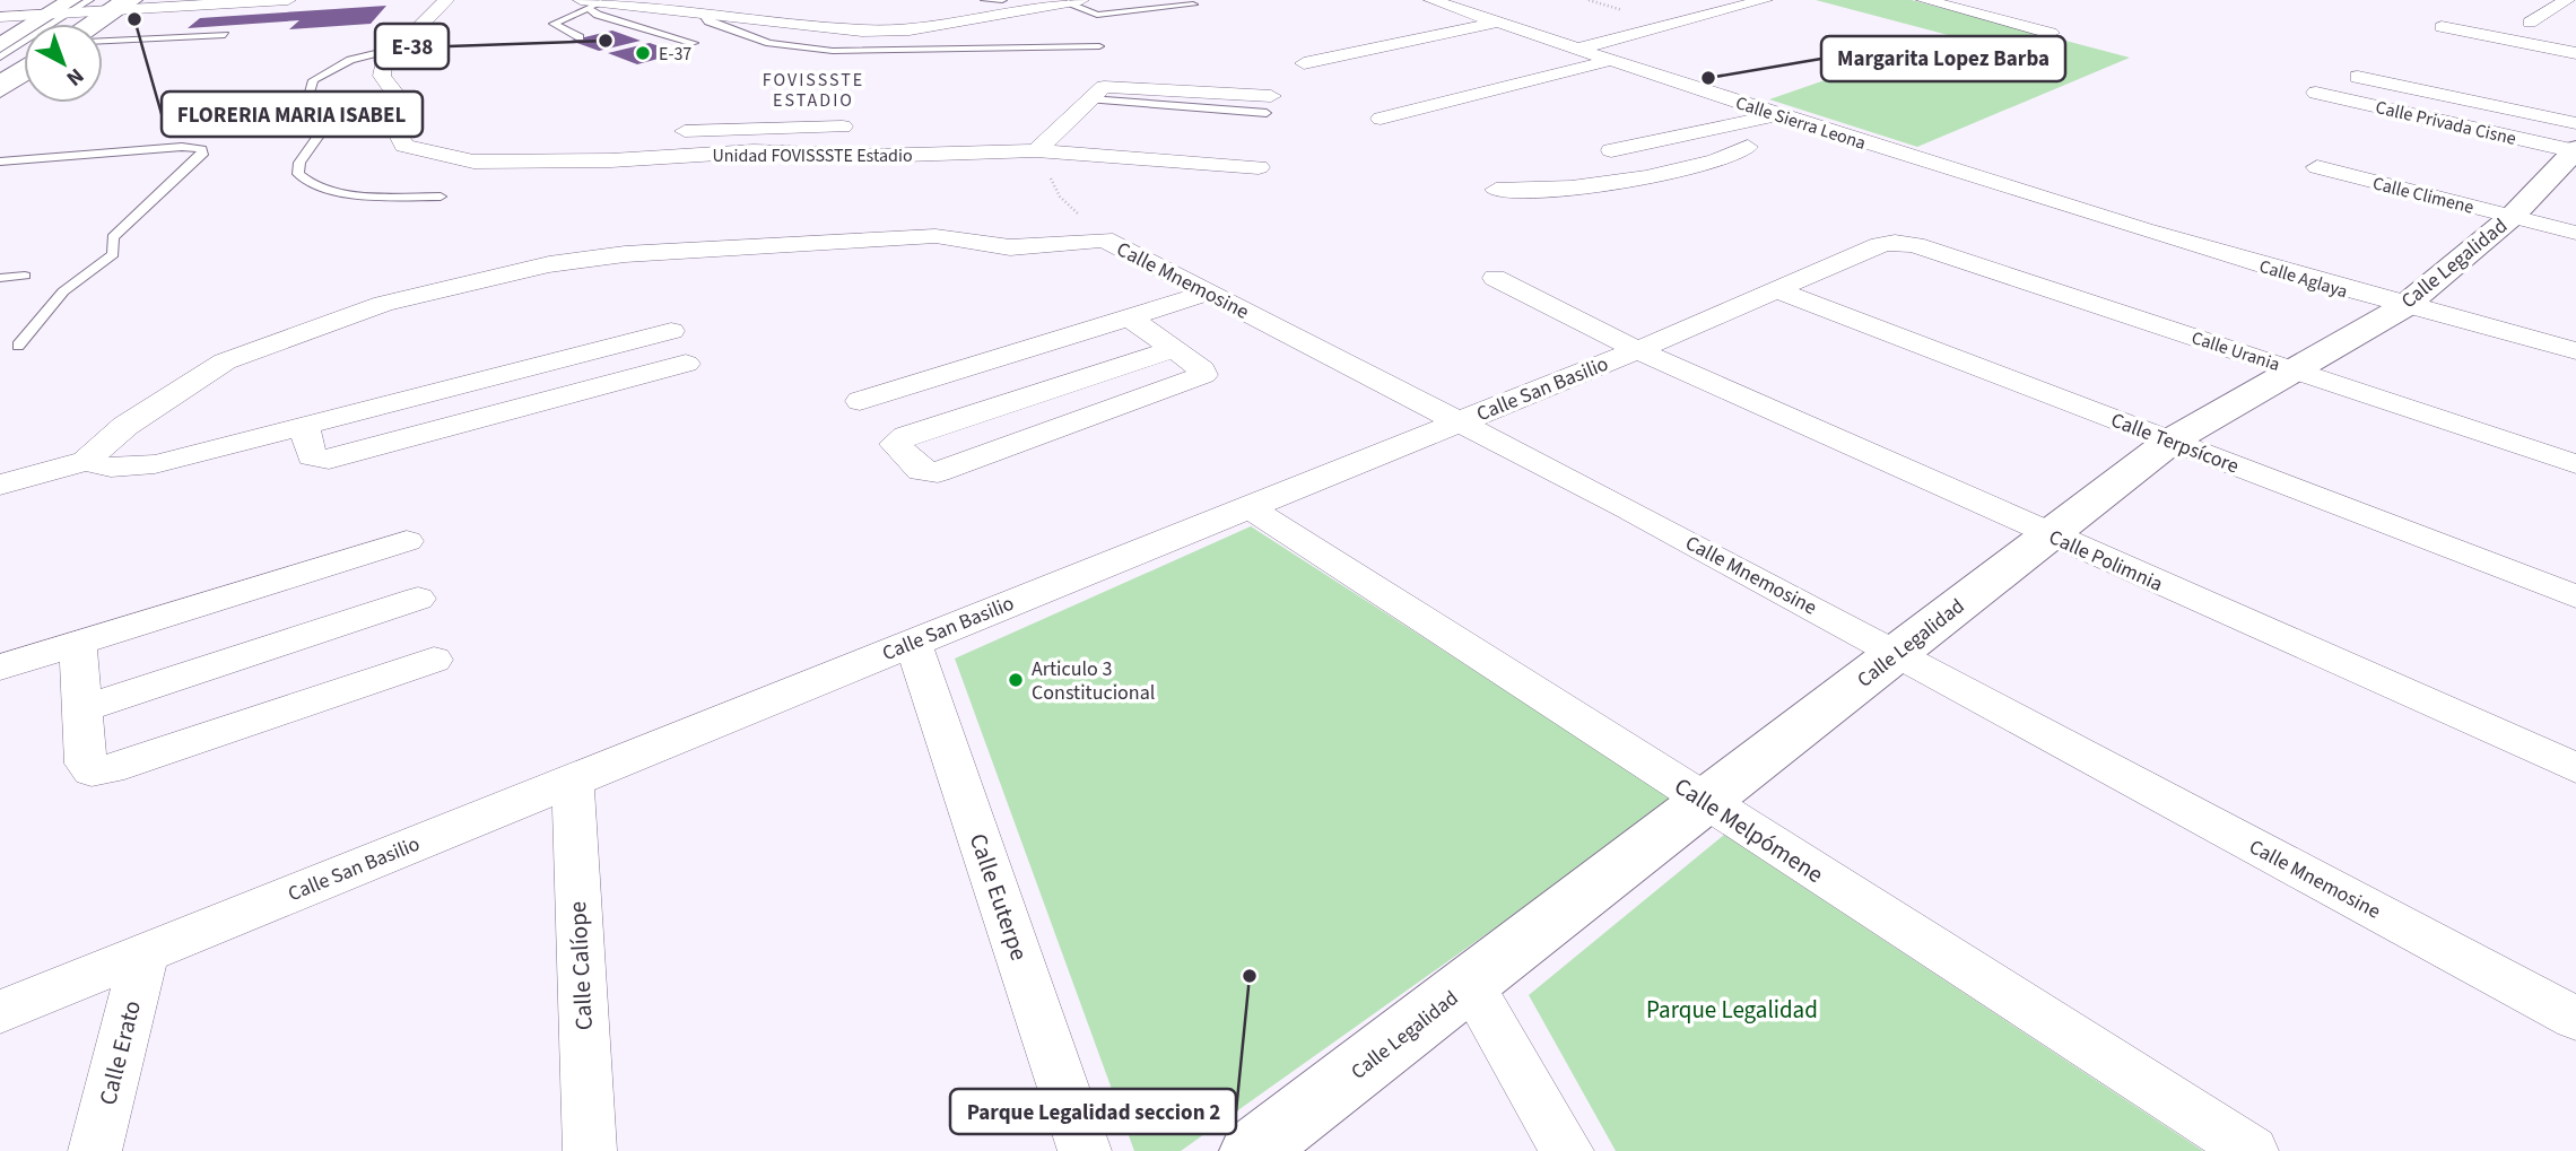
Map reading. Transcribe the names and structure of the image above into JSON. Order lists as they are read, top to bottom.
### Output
{
  "streets": {
    "street": [
      "Calle Sierra Leona",
      "Calle Privada Cisne",
      "Unidad FOVISSSTE Estadio",
      "Calle Climene",
      "Calle Legalidad",
      "Calle Aglaya",
      "Calle Mnemosine",
      "Calle Urania",
      "Calle San Basilio",
      "Calle Terpsícore",
      "Calle Polimnia",
      "Calle Melpómene",
      "Calle Euterpe",
      "Calle Calíope",
      "Calle Erato"
    ]
  },
  "crossings": [
    ["Calle Sierra Leona", "Calle Aglaya"],
    ["Calle Privada Cisne", "Calle Legalidad"],
    ["Unidad FOVISSSTE Estadio", "Calle Mnemosine"],
    ["Calle Climene", "Calle Legalidad"],
    ["Calle Legalidad", "Calle Aglaya"],
    ["Calle Legalidad", "Calle Mnemosine"],
    ["Calle Legalidad", "Calle Urania"],
    ["Calle Legalidad", "Calle Terpsícore"],
    ["Calle Legalidad", "Calle Polimnia"],
    ["Calle Legalidad", "Calle Melpómene"],
    ["Calle Mnemosine", "Calle San Basilio"],
    ["Calle Urania", "Calle San Basilio"],
    ["Calle San Basilio", "Calle Terpsícore"],
    ["Calle San Basilio", "Calle Polimnia"],
    ["Calle San Basilio", "Calle Melpómene"],
    ["Calle San Basilio", "Calle Euterpe"],
    ["Calle San Basilio", "Calle Calíope"],
    ["Calle San Basilio", "Calle Erato"]
  ],
  "districts": ["FOVISSSTE ESTADIO"],
  "parks": ["Parque Legalidad"],
  "places": [
    "FLORERIA MARIA ISABEL",
    "E-38",
    "E-37",
    "Margarita Lopez Barba",
    "Articulo 3 Constitucional",
    "Parque Legalidad seccion 2"
  ],
  "north": "bottom right"
}
